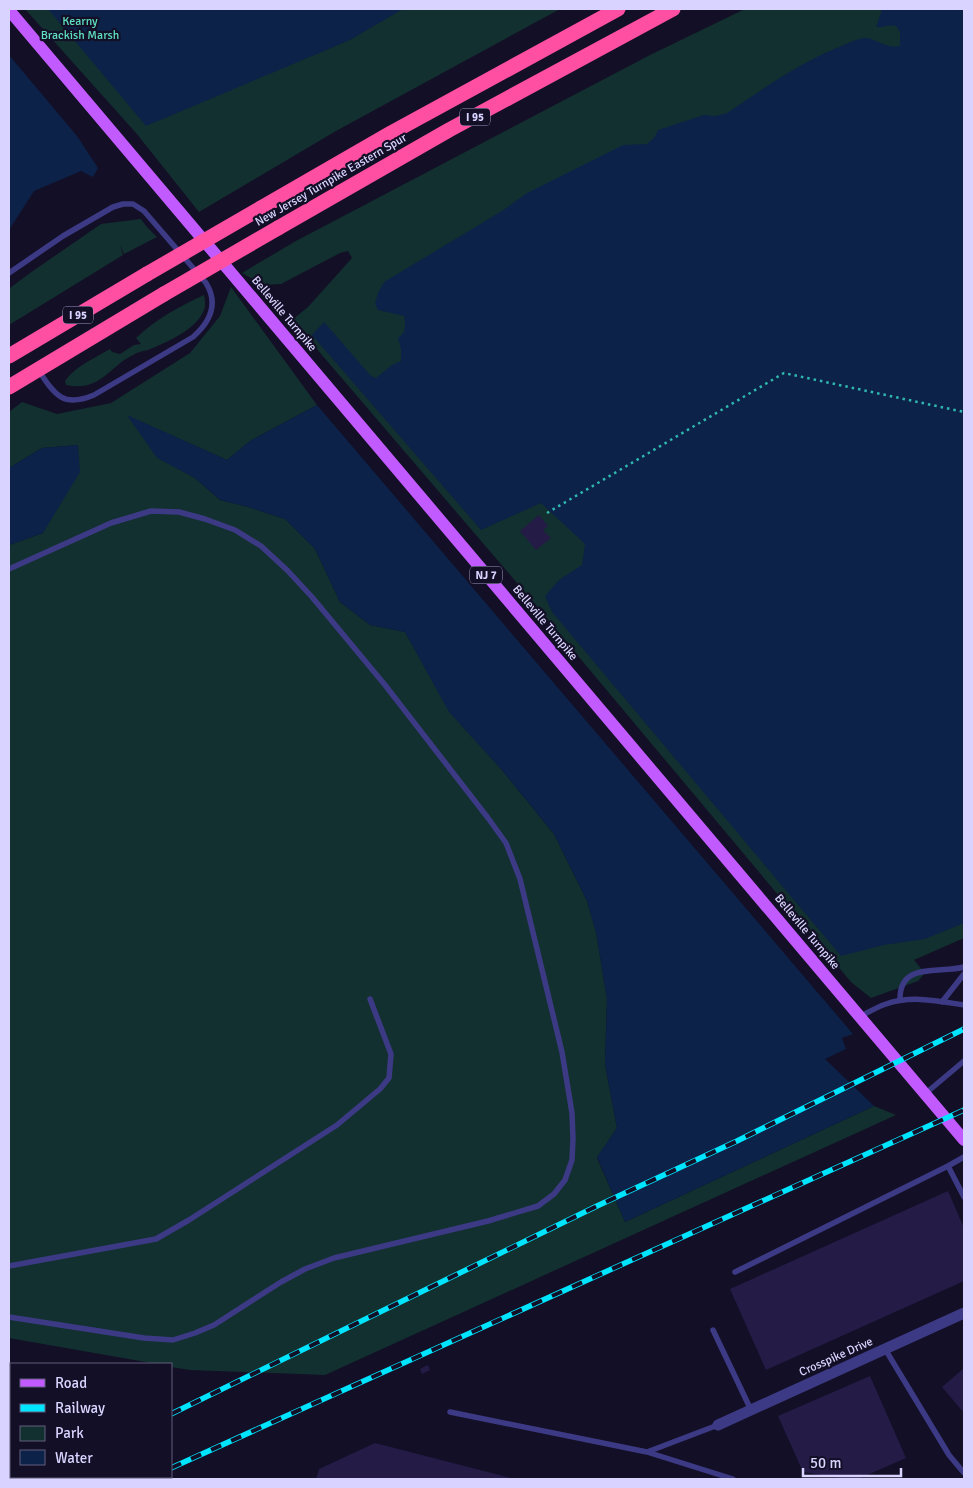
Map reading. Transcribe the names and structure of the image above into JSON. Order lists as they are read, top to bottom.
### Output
{
  "streets": {
    "highway": ["I 95", "New Jersey Turnpike Eastern Spur"],
    "main road": ["Belleville Turnpike", "NJ 7"],
    "street": ["Crosspike Drive"]
  },
  "parks": ["Kearny Brackish Marsh"],
  "legend": [
    "Road",
    "Railway",
    "Park",
    "Water"
  ],
  "scale_bar": "50 m"
}
